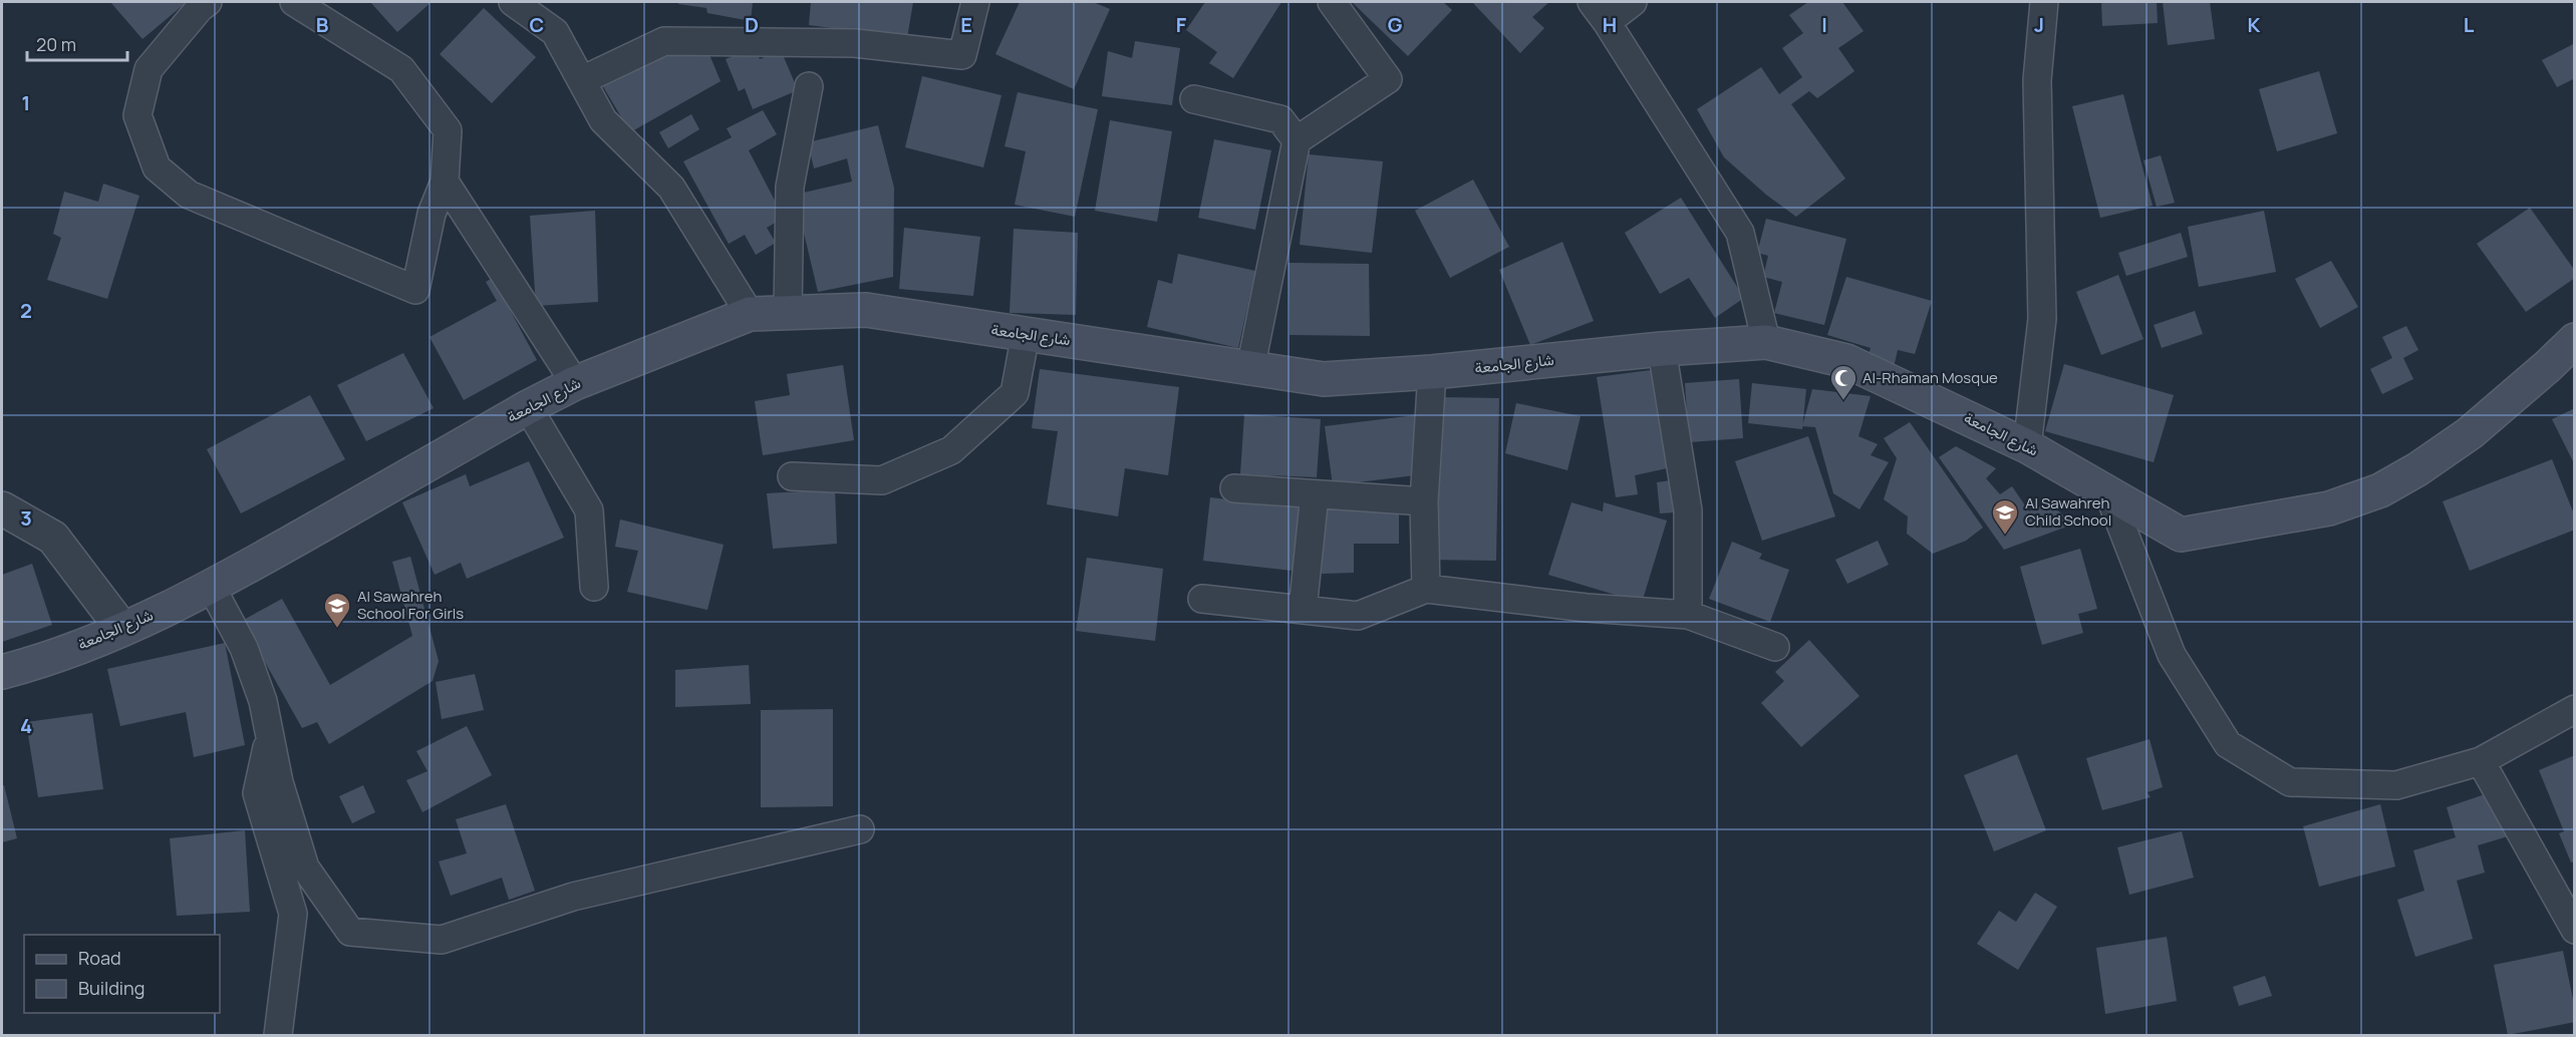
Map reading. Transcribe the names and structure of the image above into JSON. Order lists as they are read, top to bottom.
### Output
{
  "streets": {
    "main road": ["شارع الجامعة"]
  },
  "places": {
    "mosque": ["Al-Rhaman Mosque"],
    "school or university": ["Al Sawahreh Child School", "Al Sawahreh School For Girls"]
  },
  "legend": ["Road", "Building"],
  "scale_bar": "20 m",
  "grid": {
    "columns": [
      "B",
      "C",
      "D",
      "E",
      "F",
      "G",
      "H",
      "I",
      "J",
      "K",
      "L"
    ],
    "rows": [
      "1",
      "2",
      "3",
      "4"
    ]
  }
}
